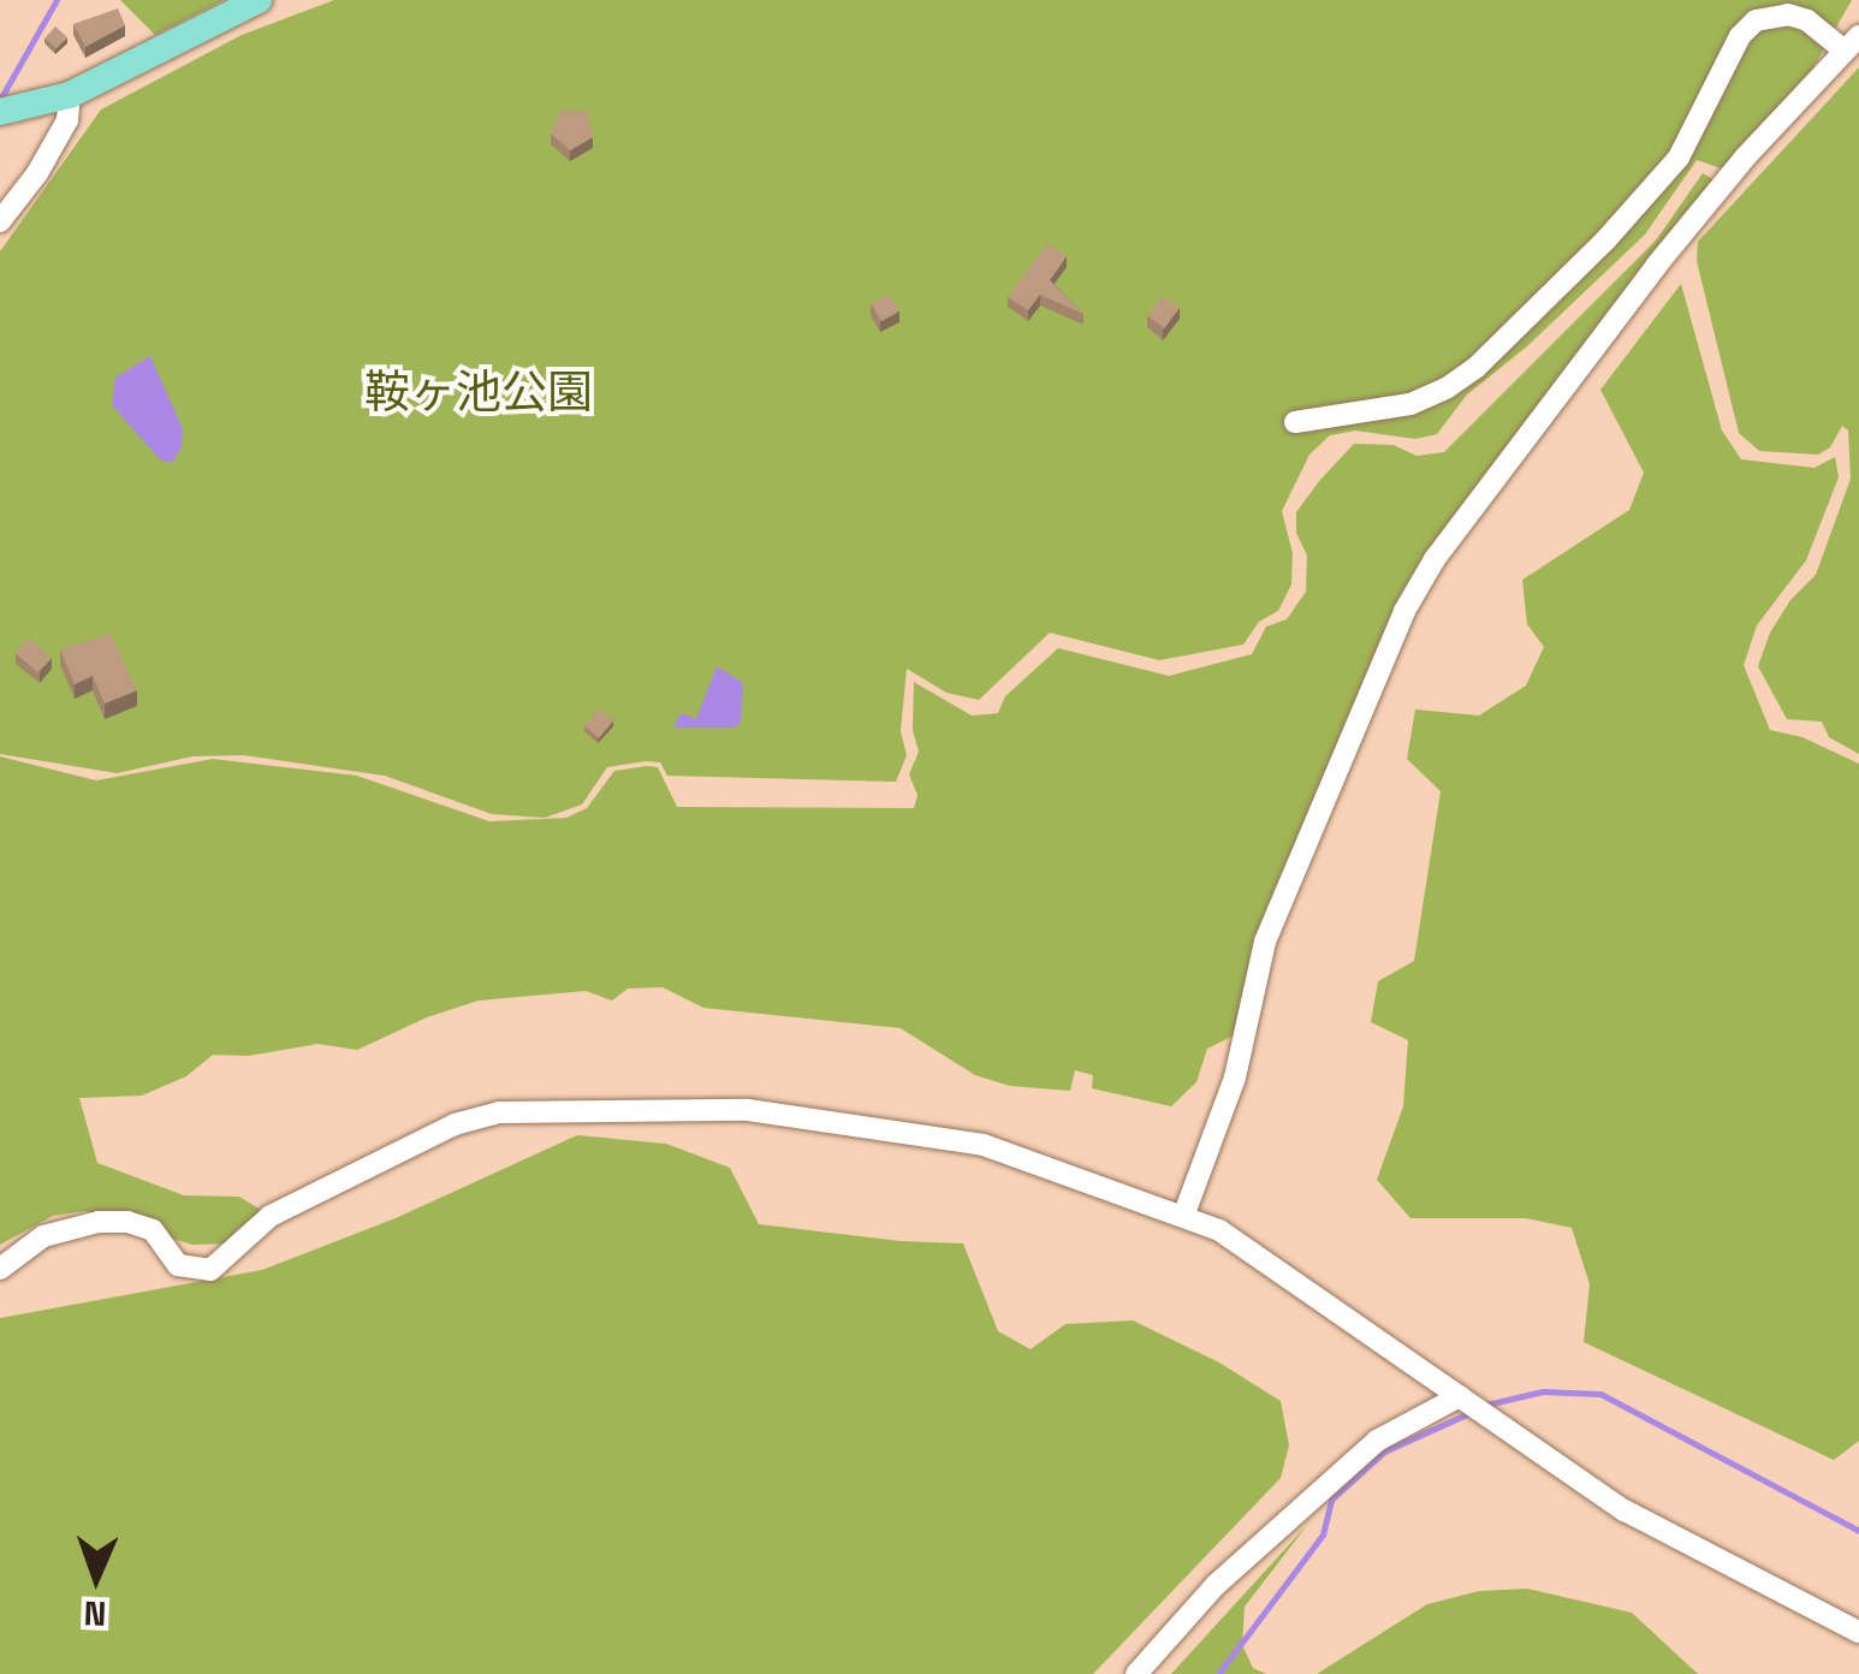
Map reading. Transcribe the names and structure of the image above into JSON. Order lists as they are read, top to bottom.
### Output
{
  "parks": ["鞍ヶ池公園"],
  "north": "bottom"
}
